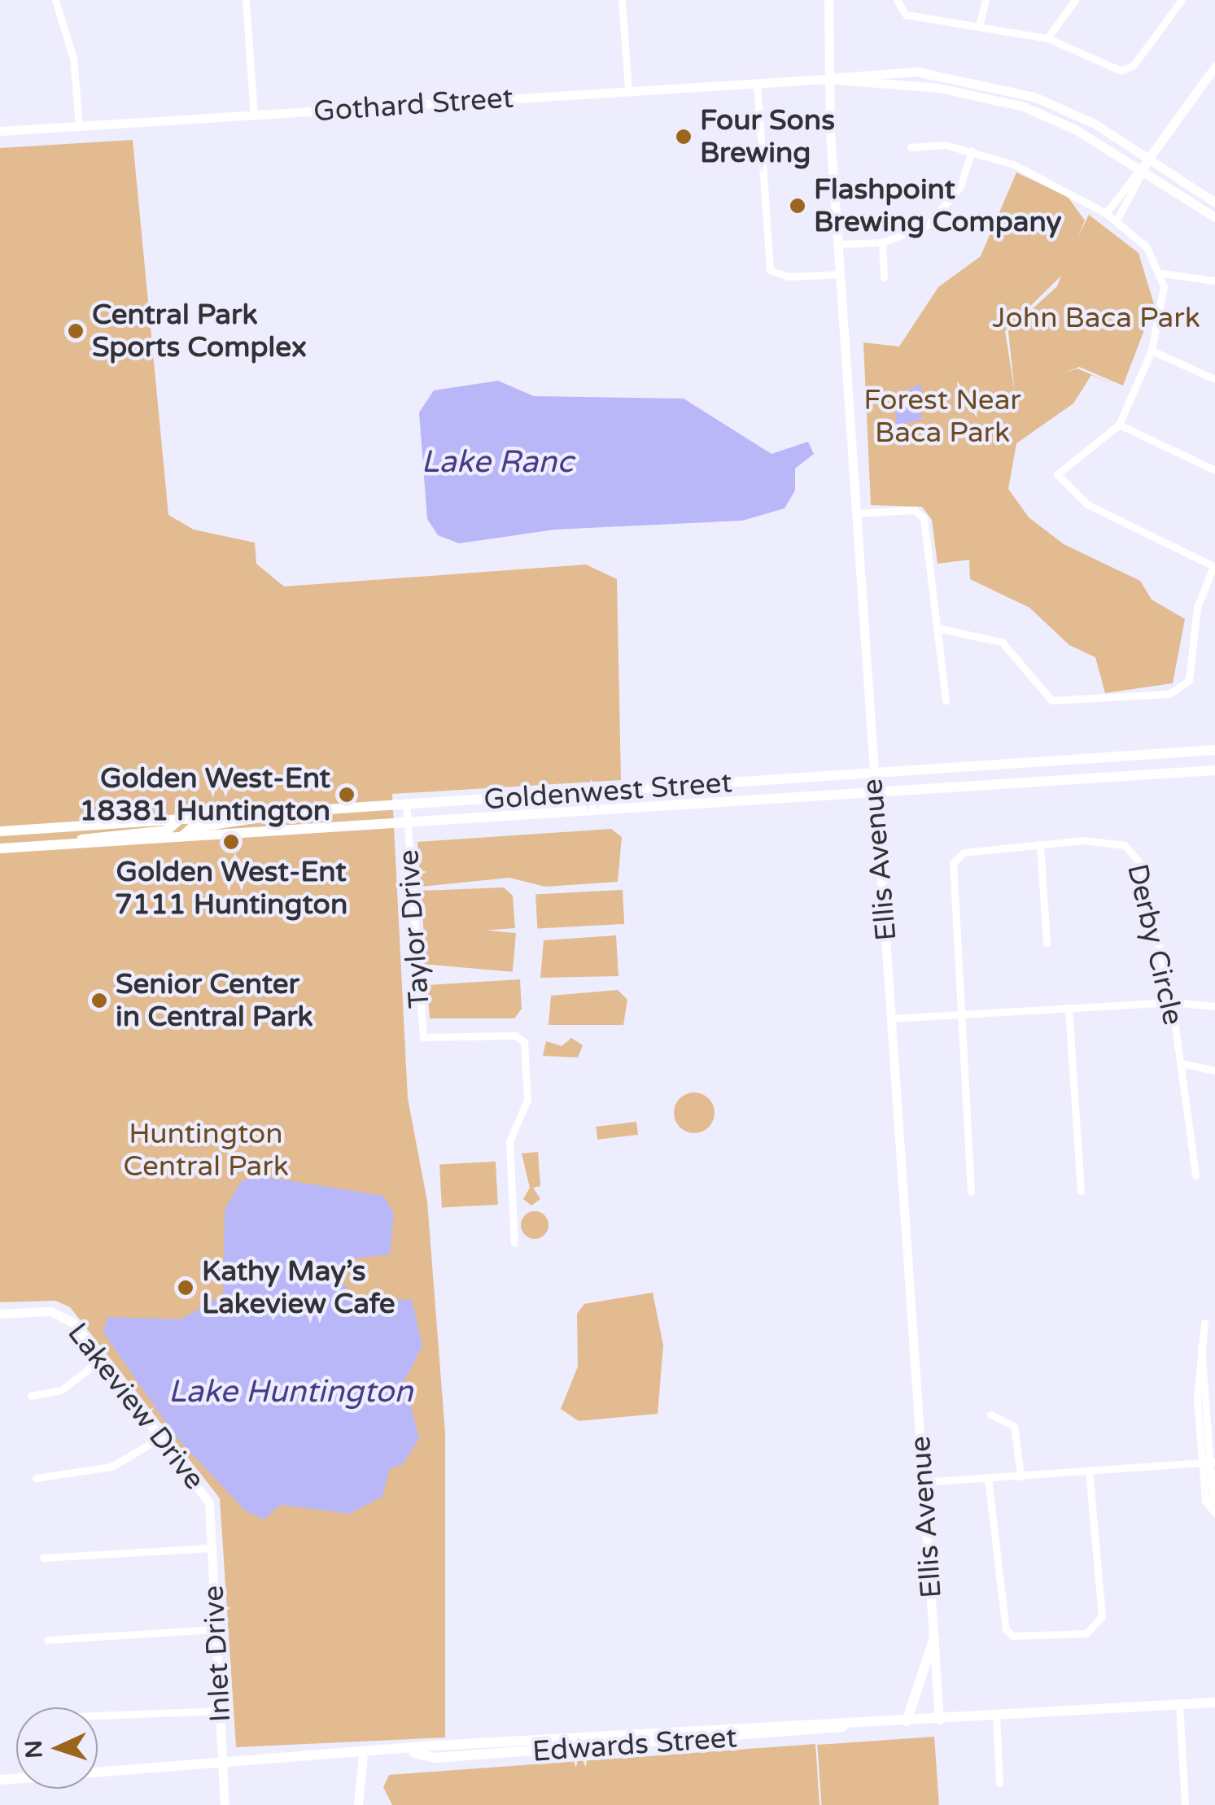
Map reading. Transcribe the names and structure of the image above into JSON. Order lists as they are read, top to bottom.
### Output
{
  "streets": {
    "main road": ["Goldenwest Street", "Edwards Street"],
    "street": [
      "Gothard Street",
      "Ellis Avenue",
      "Taylor Drive",
      "Derby Circle",
      "Lakeview Drive",
      "Inlet Drive"
    ]
  },
  "crossings": [
    ["Gothard Street", "Ellis Avenue"],
    ["Goldenwest Street", "Ellis Avenue"],
    ["Goldenwest Street", "Taylor Drive"],
    ["Ellis Avenue", "Edwards Street"],
    ["Lakeview Drive", "Inlet Drive"],
    ["Inlet Drive", "Edwards Street"]
  ],
  "water": ["Lake Ranc", "Lake Huntington"],
  "parks": ["John Baca Park", "Forest Near Baca Park", "Huntington Central Park"],
  "places": [
    "Four Sons Brewing",
    "Flashpoint Brewing Company",
    "Central Park Sports Complex",
    "Golden West-Ent 18381 Huntington",
    "Golden West-Ent 7111 Huntington",
    "Senior Center in Central Park",
    "Kathy May’s Lakeview Cafe"
  ],
  "north": "left"
}
